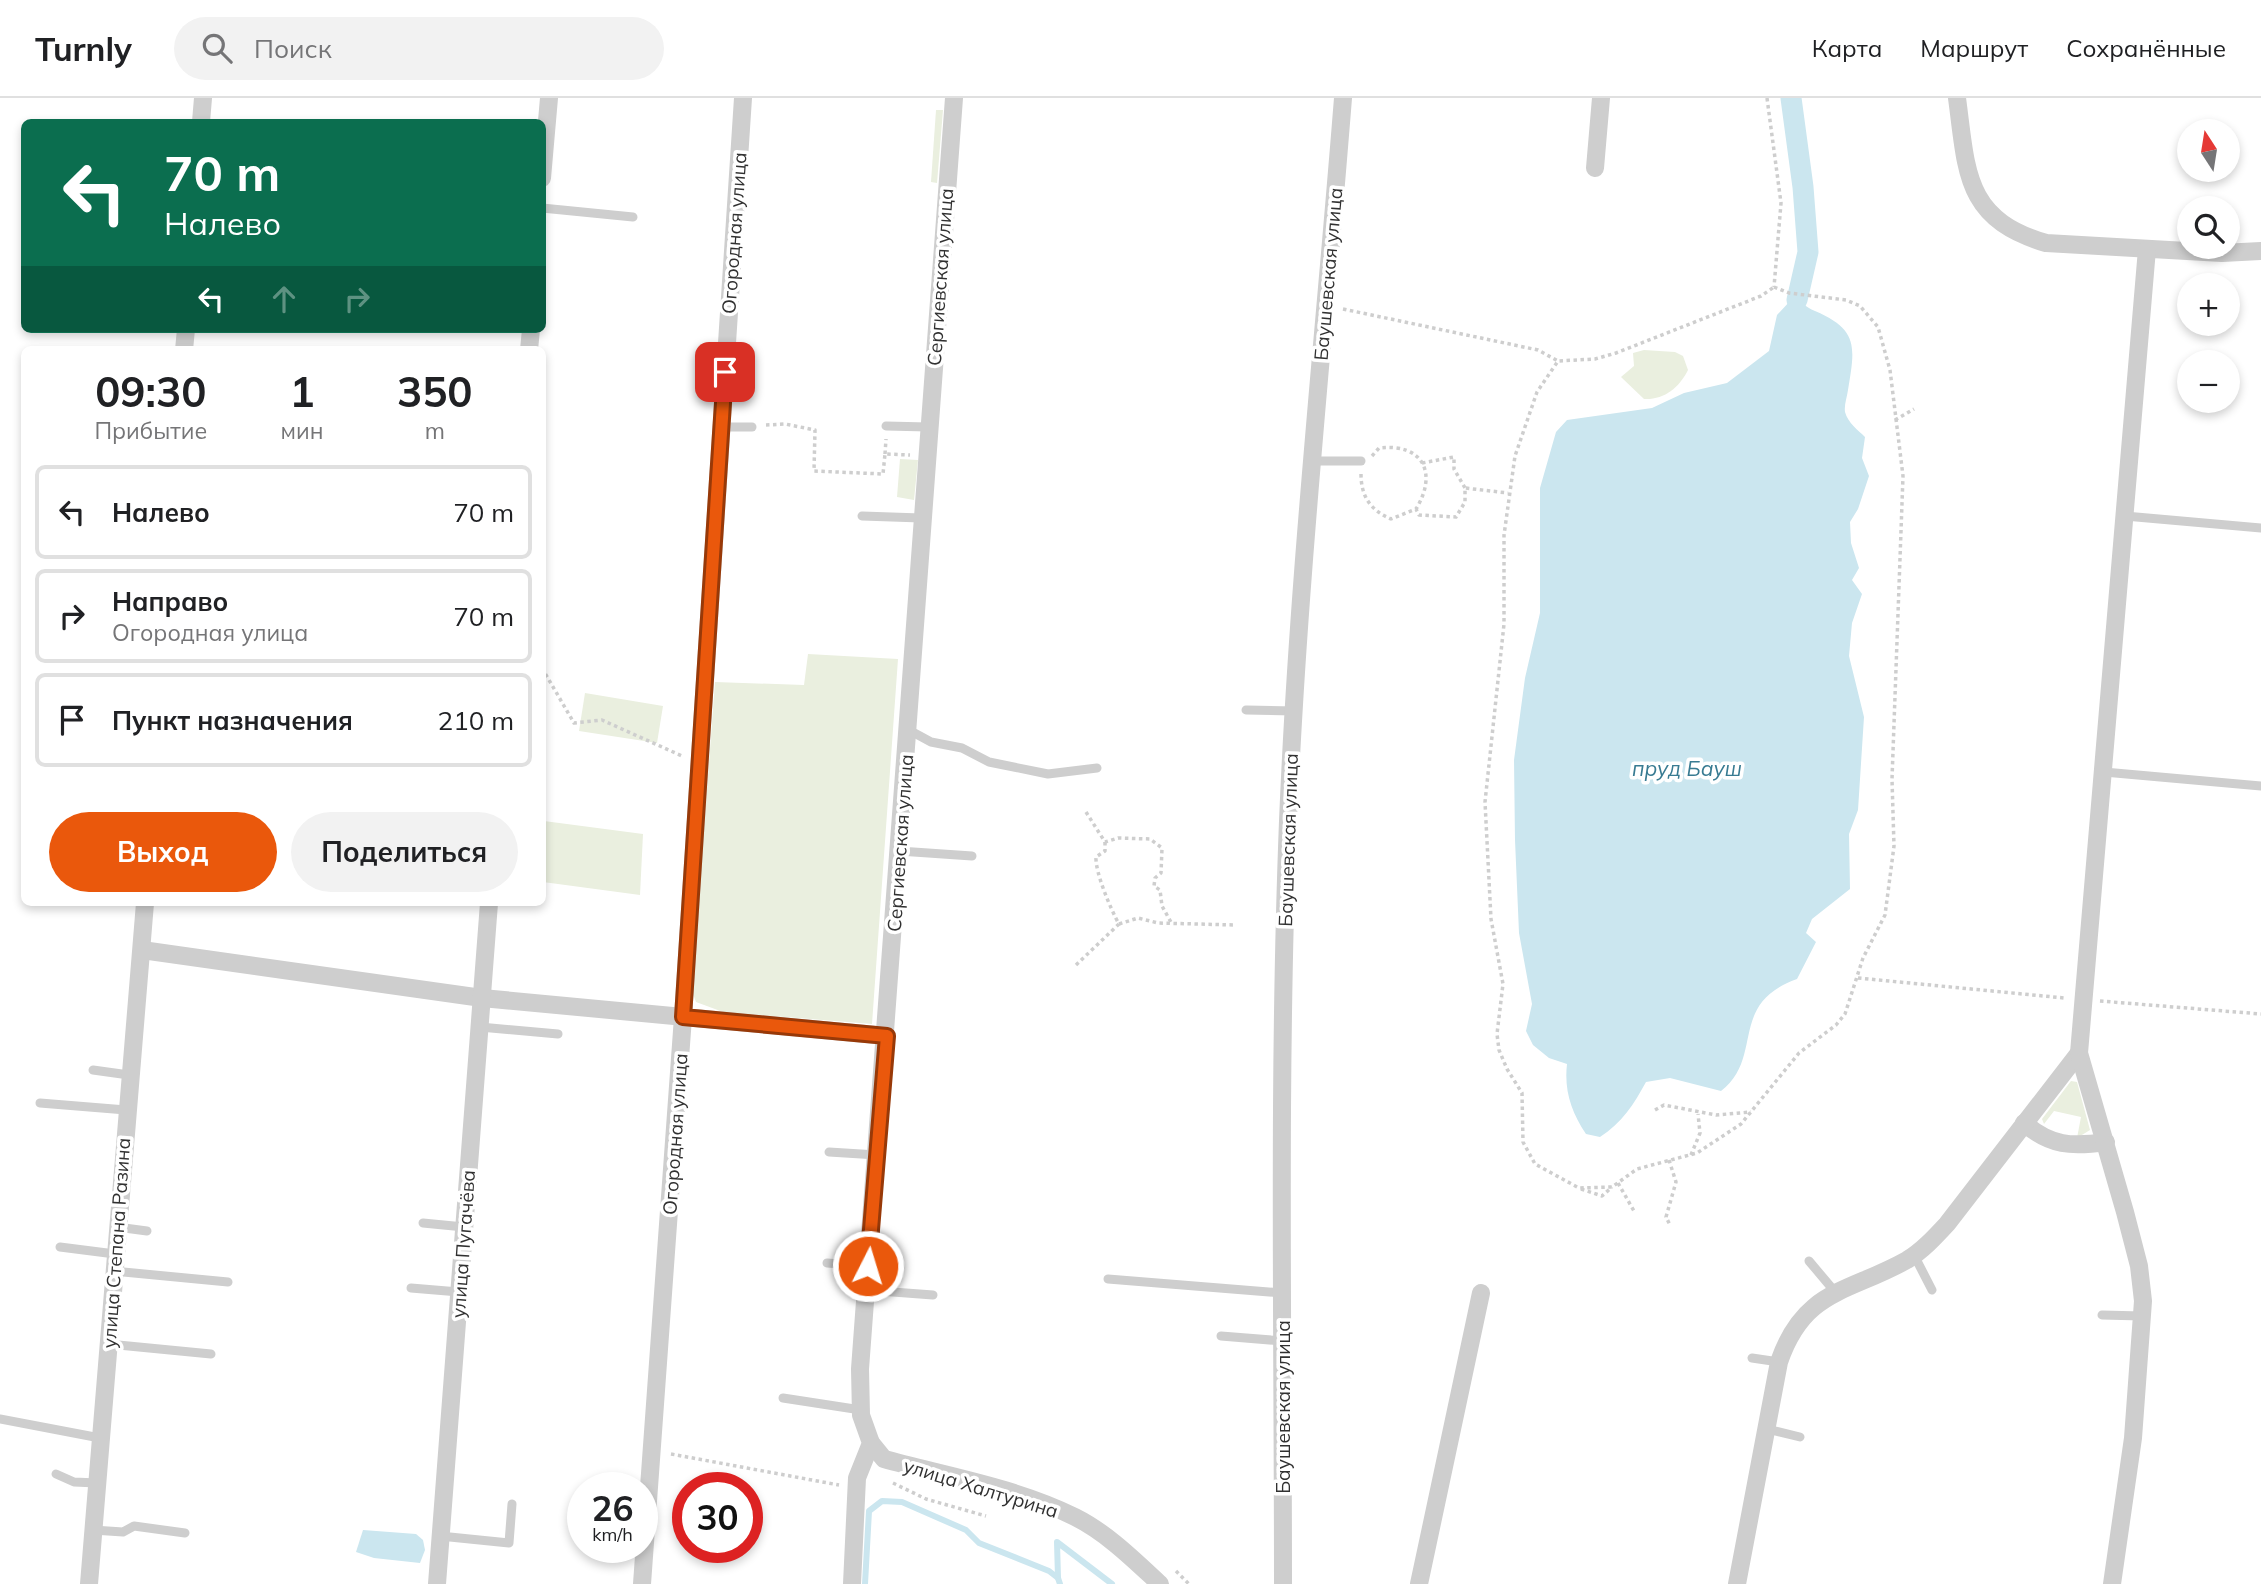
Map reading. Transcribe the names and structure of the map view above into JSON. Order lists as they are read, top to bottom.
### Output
{
  "streets": {
    "street": [
      "Огородная улица",
      "Баушевская улица",
      "Сергиевская улица",
      "улица Степана Разина",
      "улица Пугачёва",
      "улица Халтурина"
    ]
  },
  "crossings": [
    ["Сергиевская улица", "улица Халтурина"]
  ],
  "water": ["пруд Бауш"],
  "north": "top",
  "page": {
    "header": "Turnly",
    "search": "Поиск",
    "nav": ["Карта", "Маршрут", "Сохранённые"],
    "map_buttons": ["+", "−"],
    "turn": ["70 m", "Налево"],
    "eta": [
      "09:30",
      "Прибытие",
      "1",
      "мин",
      "350",
      "m"
    ],
    "list": [
      {
        "name": "Налево",
        "value": "70 m"
      },
      {
        "name": "Направо",
        "note": "Огородная улица",
        "value": "70 m"
      },
      {
        "name": "Пункт назначения",
        "value": "210 m"
      }
    ],
    "buttons": ["Выход", "Поделиться"],
    "speed": "26 km/h",
    "limit": "30"
  }
}
